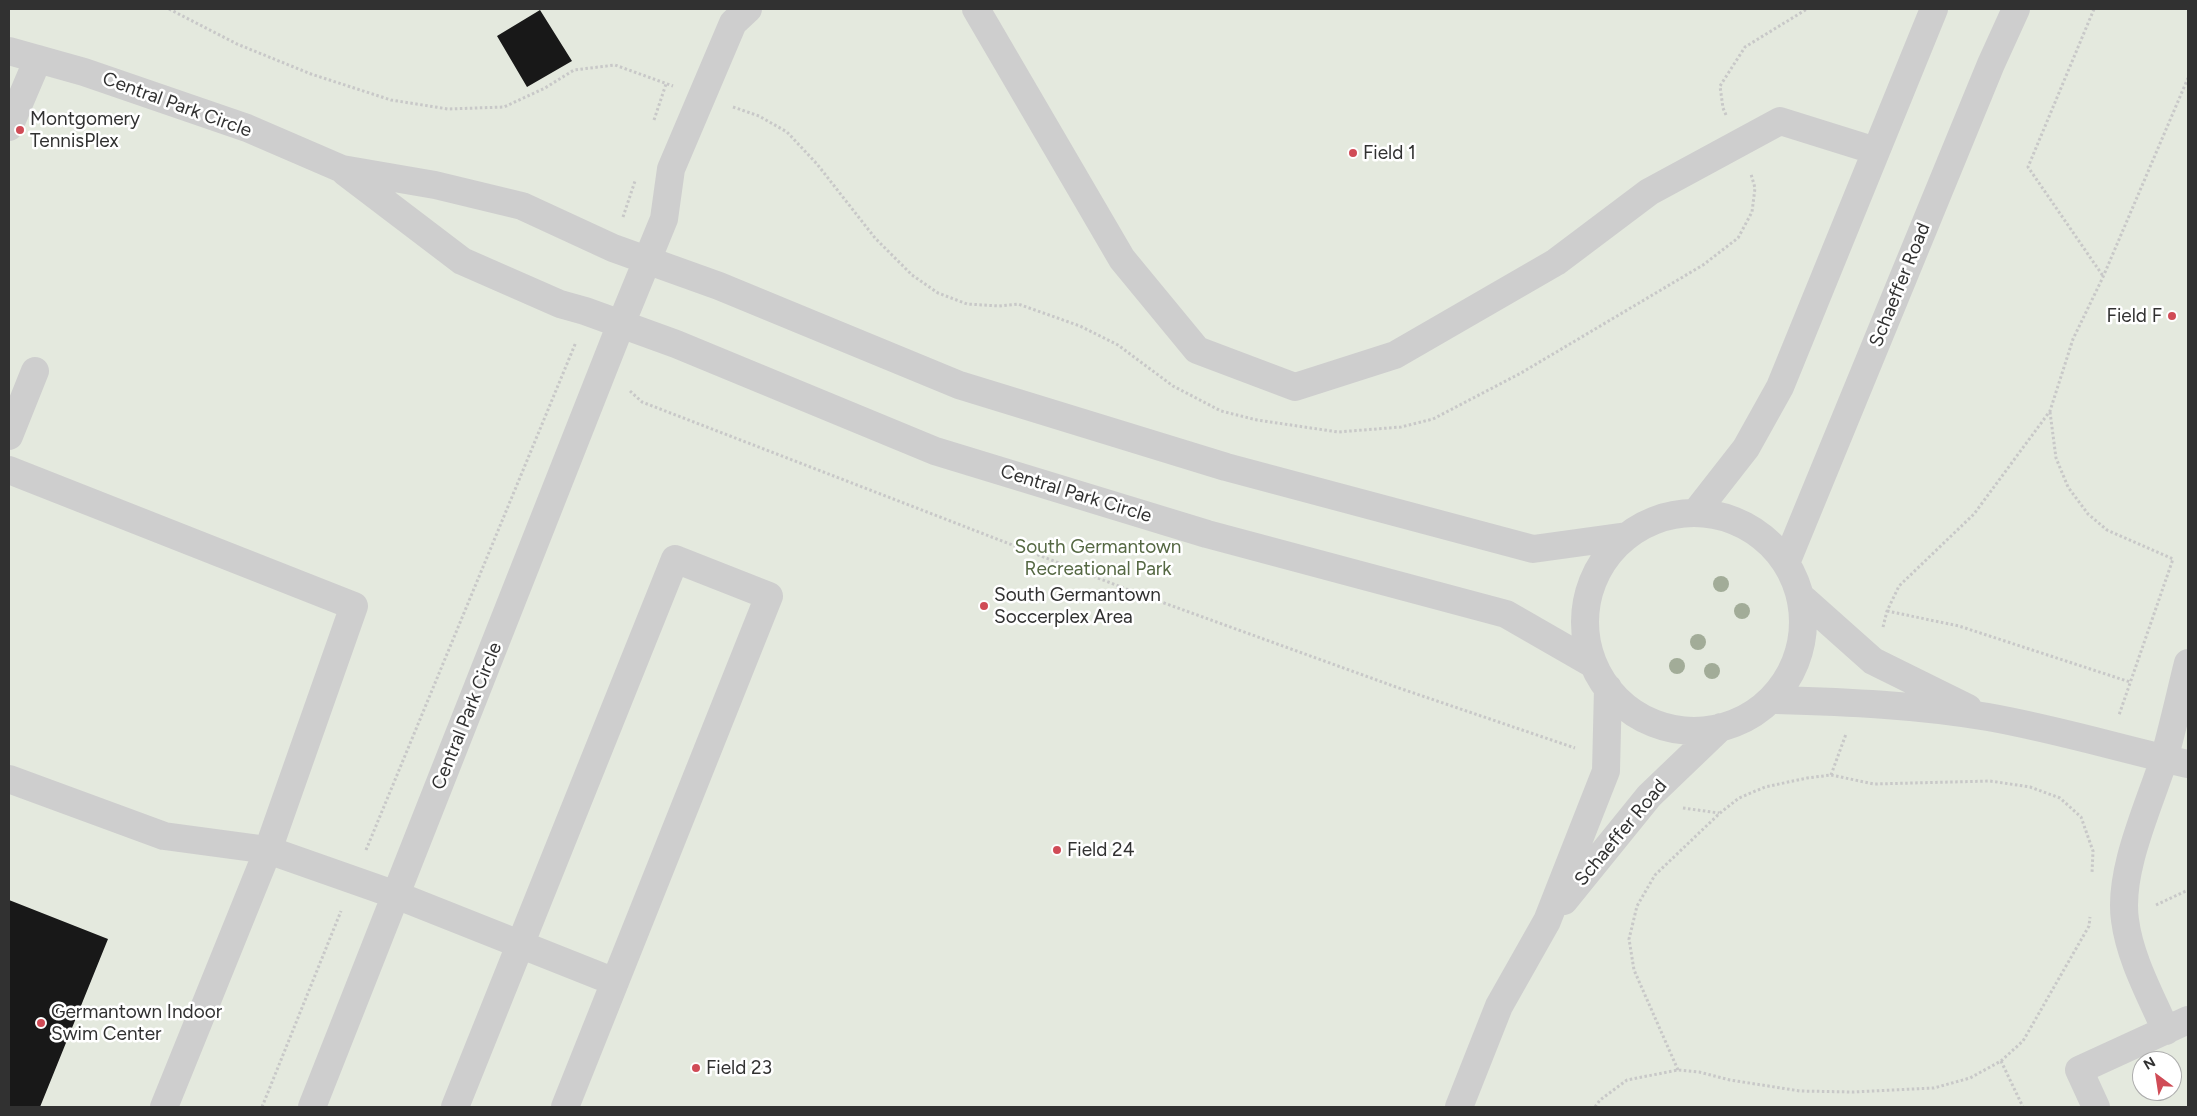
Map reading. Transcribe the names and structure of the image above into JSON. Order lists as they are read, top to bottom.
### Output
{
  "streets": {
    "street": ["Central Park Circle", "Schaeffer Road"]
  },
  "parks": ["South Germantown Recreational Park"],
  "places": [
    "Montgomery TennisPlex",
    "Field 1",
    "Field F",
    "South Germantown Soccerplex Area",
    "Field 24",
    "Germantown Indoor Swim Center",
    "Field 23"
  ],
  "north": "top left"
}
